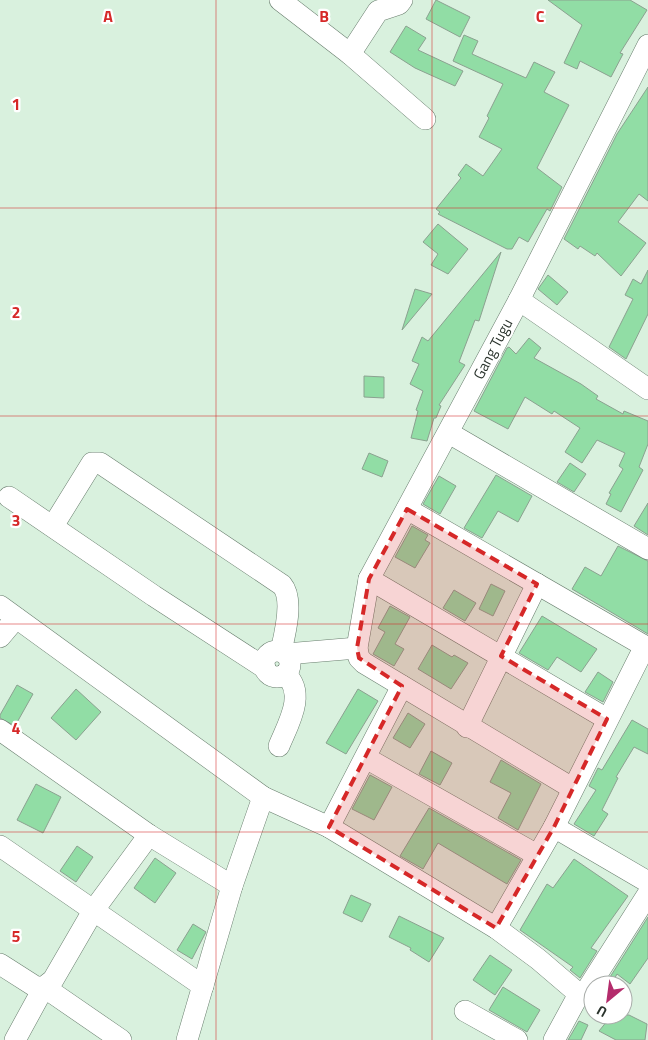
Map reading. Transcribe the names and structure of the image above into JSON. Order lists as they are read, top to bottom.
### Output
{
  "streets": {
    "street": ["Gang Tugu"]
  },
  "north": "bottom left",
  "grid": {
    "columns": ["A", "B", "C"],
    "rows": [
      "1",
      "2",
      "3",
      "4",
      "5"
    ]
  }
}
